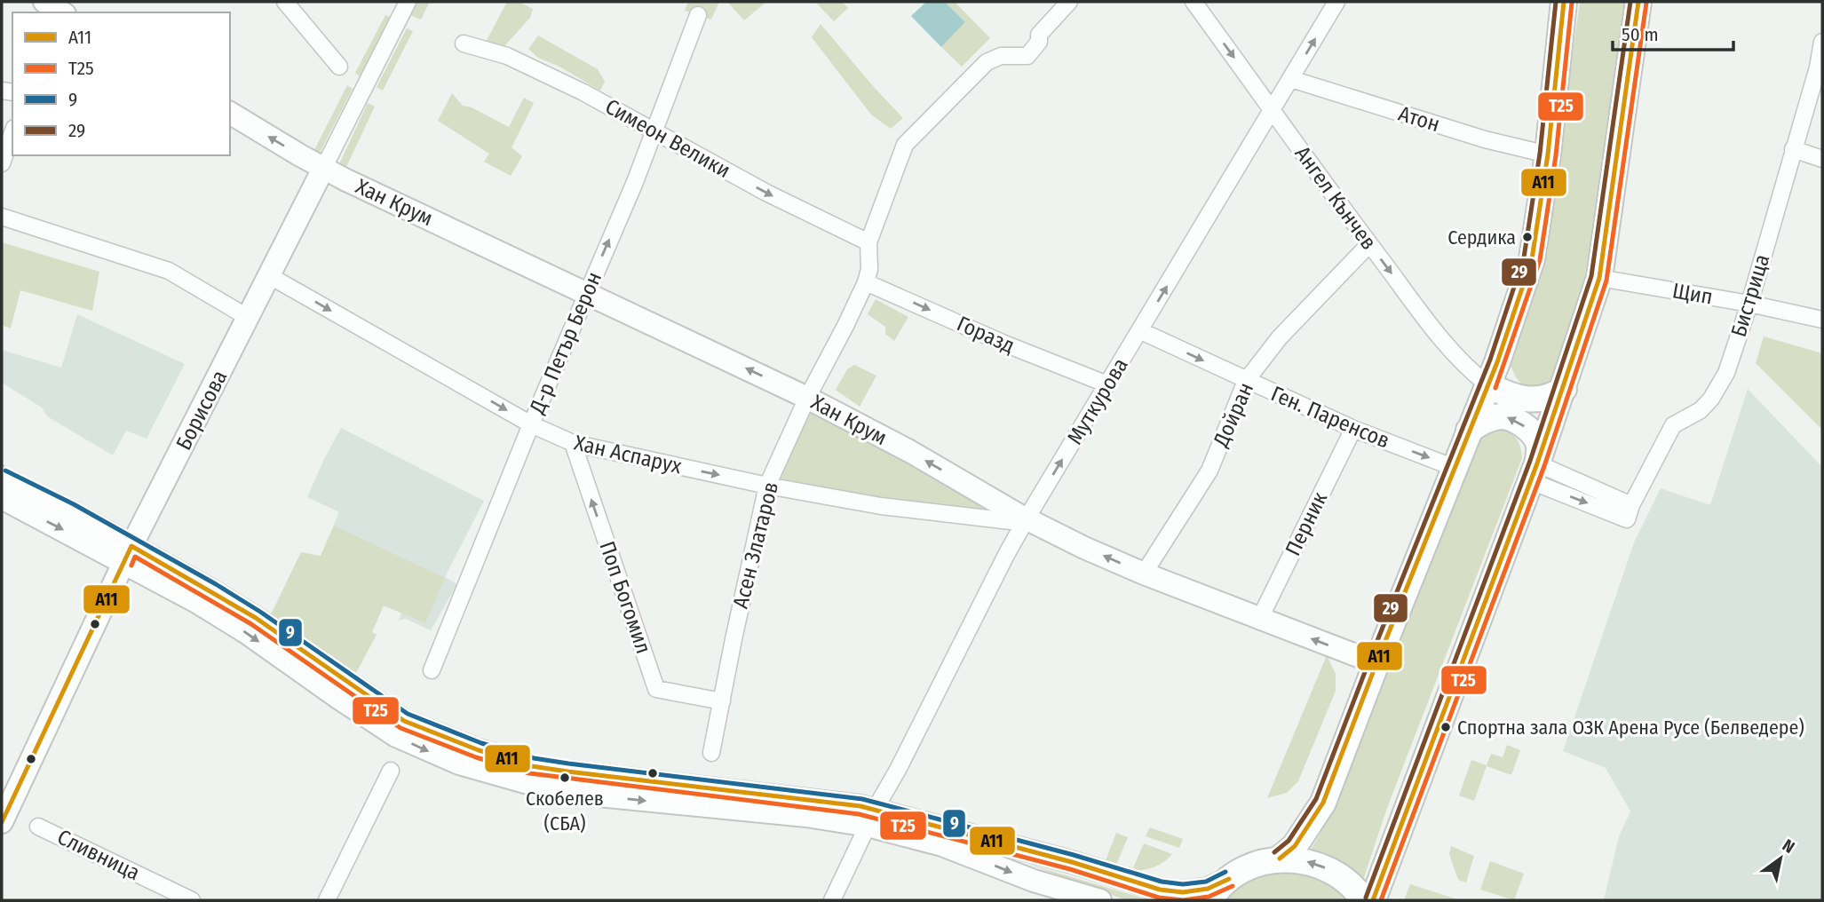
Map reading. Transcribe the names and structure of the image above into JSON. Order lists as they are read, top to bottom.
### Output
{
  "streets": {
    "main road": ["Хан Крум", "Борисова"],
    "street": [
      "Атон",
      "Симеон Велики",
      "Ангел Кънчев",
      "Щип",
      "Бистрица",
      "Горазд",
      "Д-р Петър Берон",
      "Муткурова",
      "Дойран",
      "Ген. Паренсов",
      "Хан Аспарух",
      "Перник",
      "Асен Златаров",
      "Поп Богомил",
      "Сливница"
    ]
  },
  "crossings": [
    ["Атон", "Муткурова"],
    ["Симеон Велики", "Д-р Петър Берон"],
    ["Симеон Велики", "Асен Златаров"],
    ["Ангел Кънчев", "Муткурова"],
    ["Ангел Кънчев", "Дойран"],
    ["Хан Крум", "Д-р Петър Берон"],
    ["Хан Крум", "Муткурова"],
    ["Хан Крум", "Борисова"],
    ["Хан Крум", "Дойран"],
    ["Хан Крум", "Хан Аспарух"],
    ["Хан Крум", "Перник"],
    ["Хан Крум", "Асен Златаров"],
    ["Щип", "Бистрица"],
    ["Горазд", "Муткурова"],
    ["Горазд", "Асен Златаров"],
    ["Д-р Петър Берон", "Хан Аспарух"],
    ["Муткурова", "Ген. Паренсов"],
    ["Муткурова", "Хан Аспарух"],
    ["Борисова", "Хан Аспарух"],
    ["Дойран", "Ген. Паренсов"],
    ["Ген. Паренсов", "Перник"],
    ["Хан Аспарух", "Асен Златаров"],
    ["Хан Аспарух", "Поп Богомил"],
    ["Асен Златаров", "Поп Богомил"]
  ],
  "one_way": [
    "Симеон Велики",
    "Ангел Кънчев",
    "Хан Крум",
    "Горазд",
    "Муткурова",
    "Ген. Паренсов",
    "Хан Аспарух",
    "Поп Богомил"
  ],
  "places": ["Сердика", "Спортна зала ОЗК Арена Русе (Белведере)", "Скобелев (СБА)"],
  "lines": [
    "transit line А11",
    "transit line 29",
    "transit line Т25",
    "transit line 9"
  ],
  "legend": [
    "А11",
    "Т25",
    "9",
    "29"
  ],
  "scale_bar": "50 m",
  "north": "top right"
}
